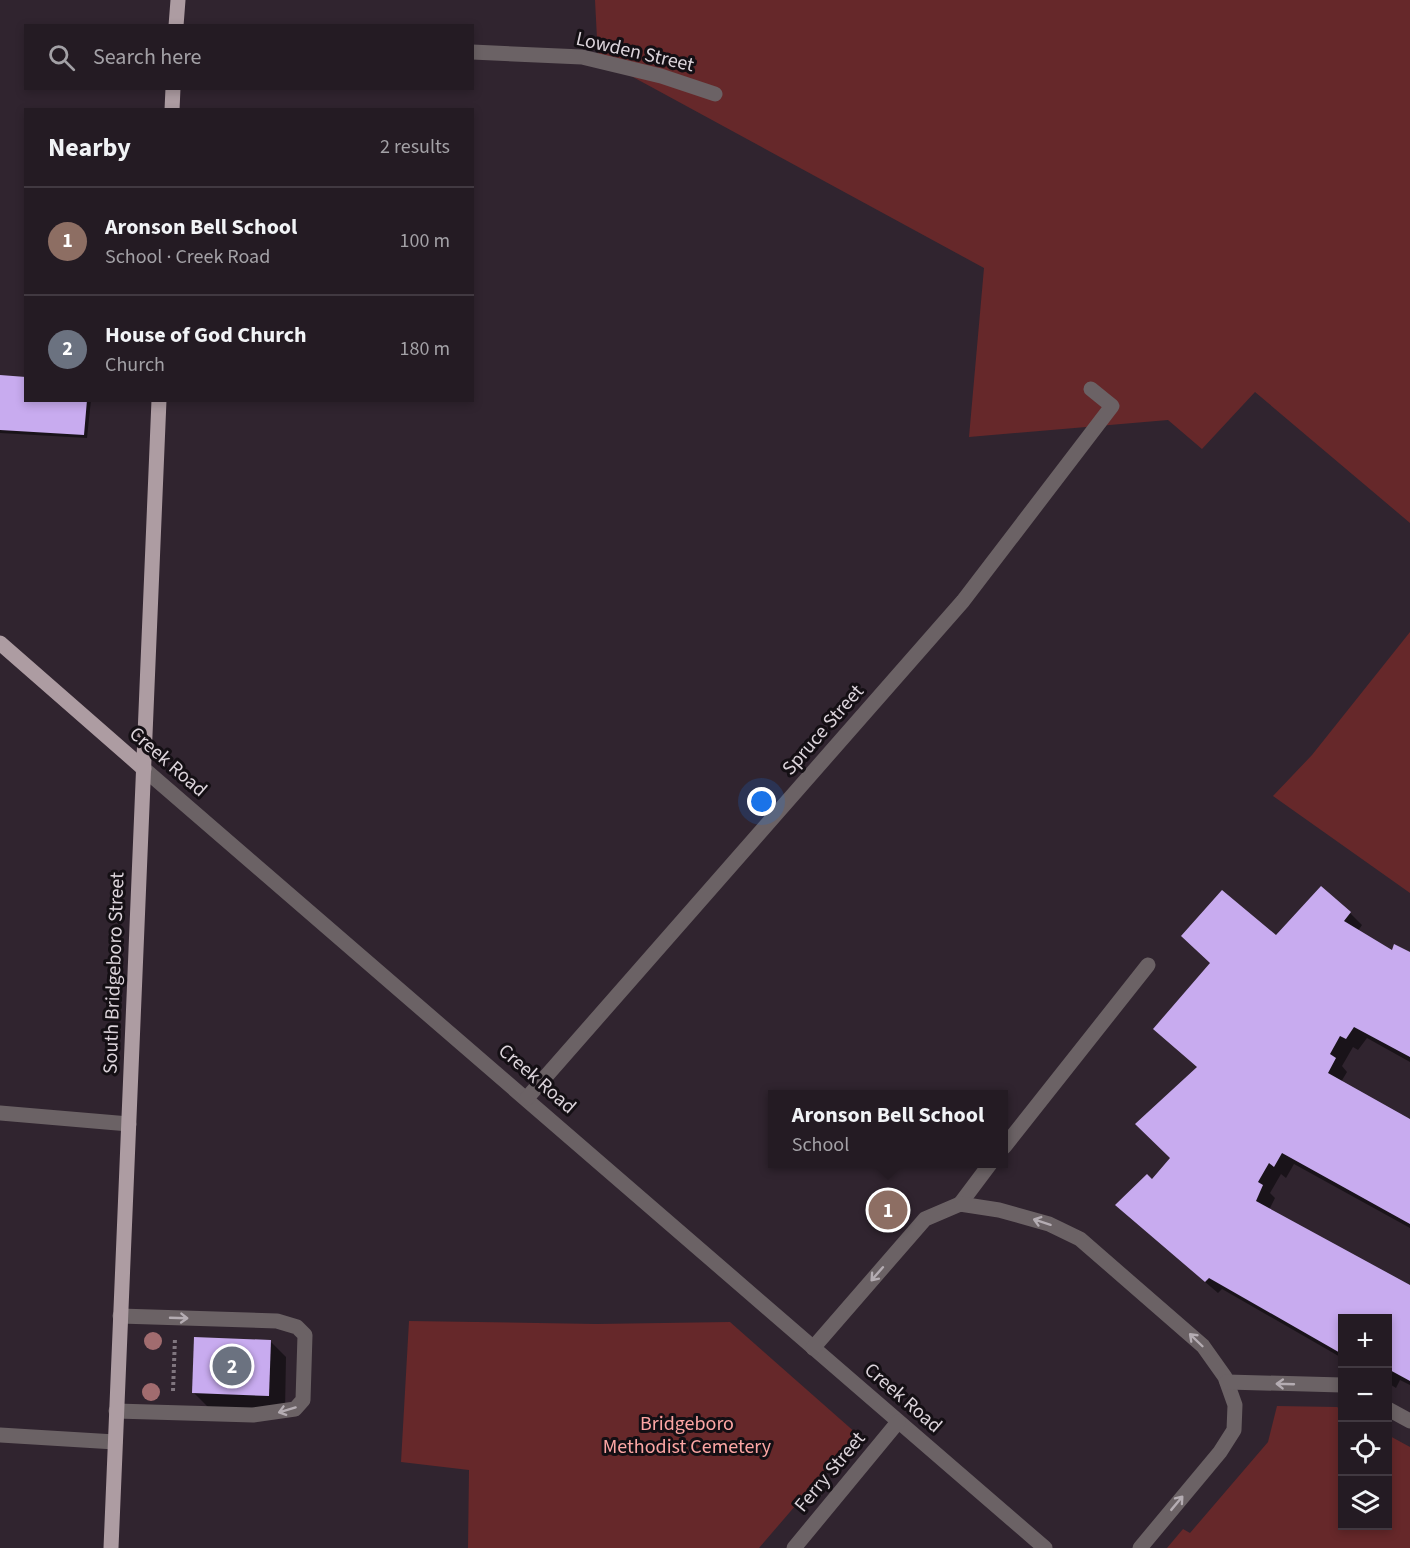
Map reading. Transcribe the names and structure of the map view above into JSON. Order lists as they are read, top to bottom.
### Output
{
  "streets": {
    "main road": ["Creek Road", "South Bridgeboro Street"],
    "street": ["Lowden Street", "Spruce Street", "Ferry Street"]
  },
  "crossings": [
    ["Spruce Street", "Creek Road"],
    ["Creek Road", "South Bridgeboro Street"],
    ["Creek Road", "Ferry Street"]
  ],
  "parks": ["Bridgeboro Methodist Cemetery"],
  "page": {
    "search": "Search here",
    "heading": ["Nearby", "2 results"],
    "list": [
      {
        "mark": "1",
        "name": "Aronson Bell School",
        "note": "School · Creek Road",
        "value": "100 m"
      },
      {
        "mark": "2",
        "name": "House of God Church",
        "note": "Church",
        "value": "180 m"
      }
    ],
    "popup": ["Aronson Bell School", "School"],
    "pins": ["1", "2"],
    "map_buttons": ["+", "−"]
  }
}
